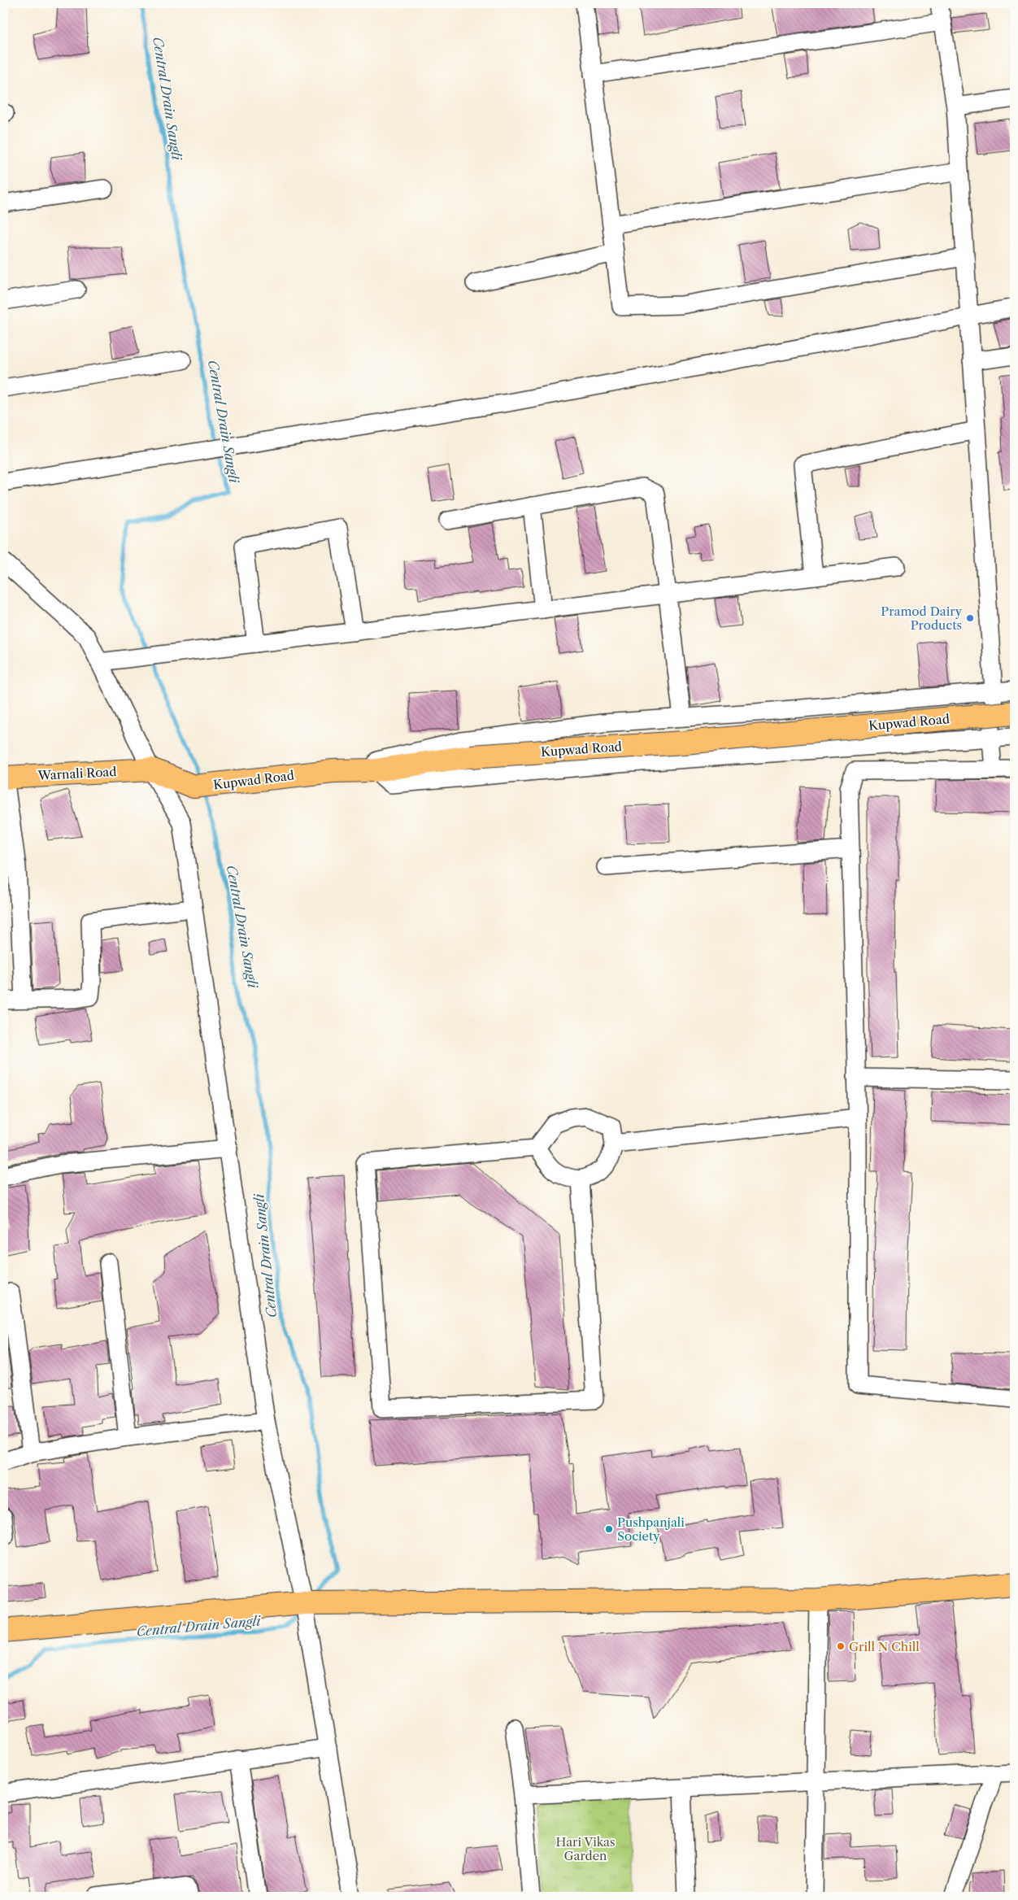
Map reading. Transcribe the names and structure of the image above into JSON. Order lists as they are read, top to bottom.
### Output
{
  "streets": {
    "main road": ["Kupwad Road", "Warnali Road"]
  },
  "crossings": [
    ["Kupwad Road", "Warnali Road"]
  ],
  "water": ["Central Drain Sangli"],
  "parks": ["Hari Vikas Garden"],
  "places": ["Pramod Dairy Products", "Pushpanjali Society", "Grill N Chill"]
}
